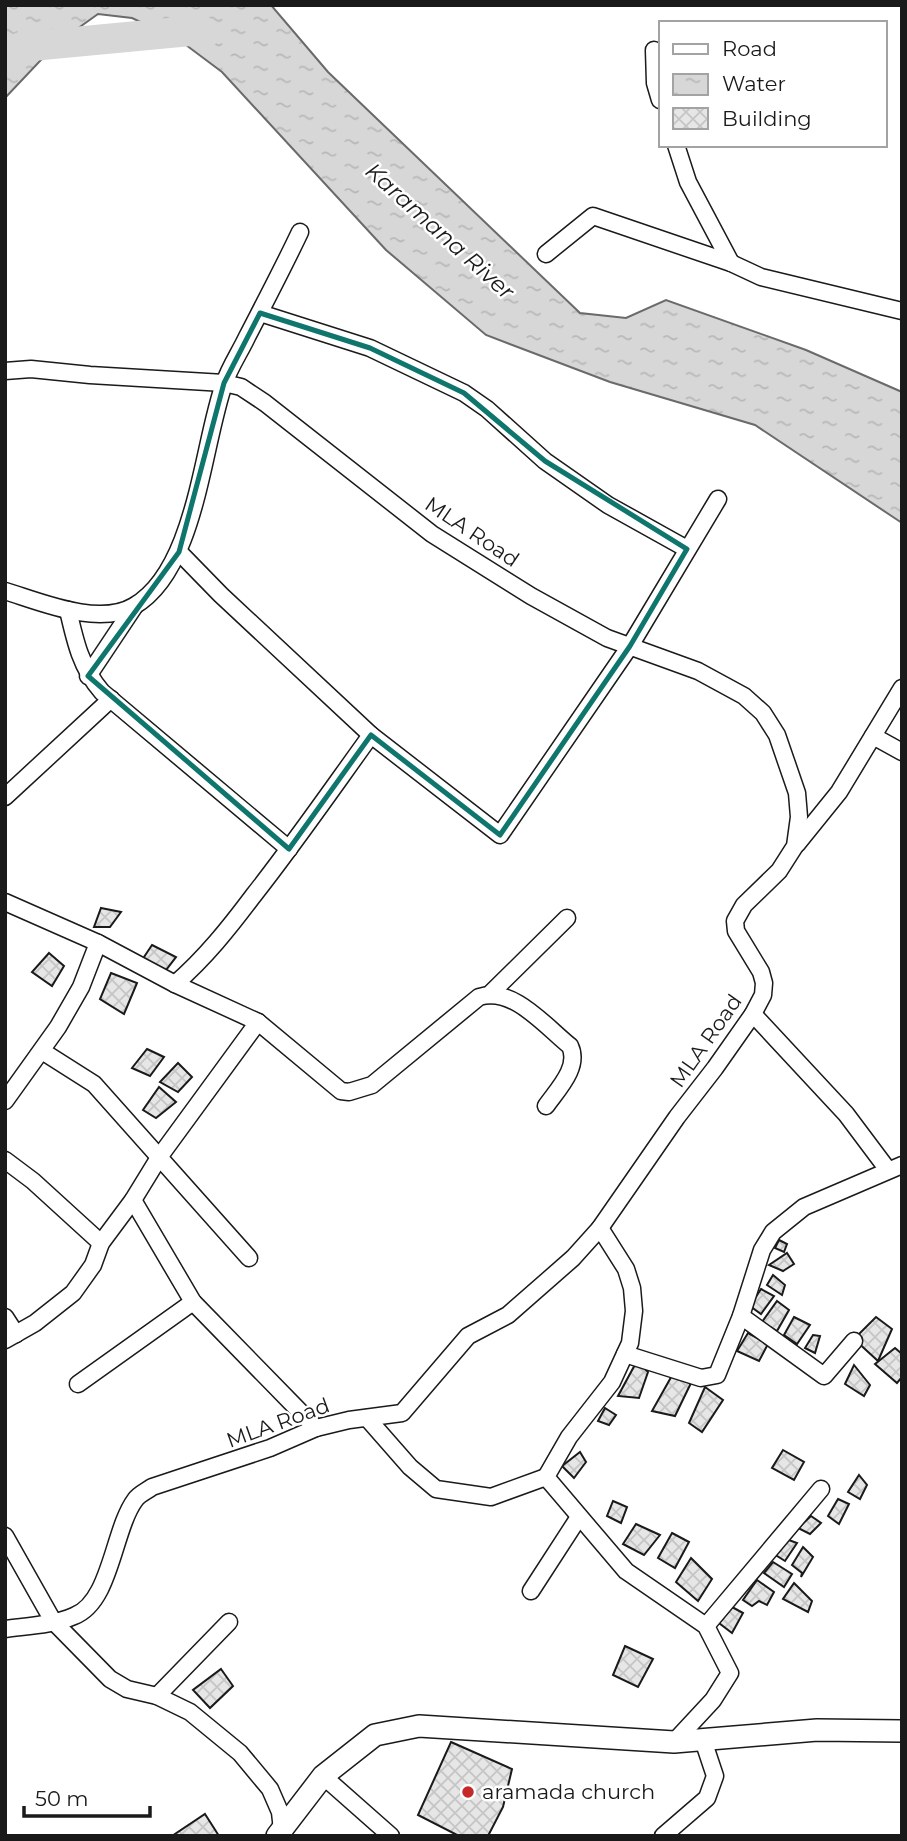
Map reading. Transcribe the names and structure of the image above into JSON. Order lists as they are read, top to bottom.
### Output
{
  "streets": {
    "street": ["MLA Road"]
  },
  "water": ["Karamana River"],
  "places": ["aramada church"],
  "legend": ["Road", "Water", "Building"],
  "scale_bar": "50 m"
}
